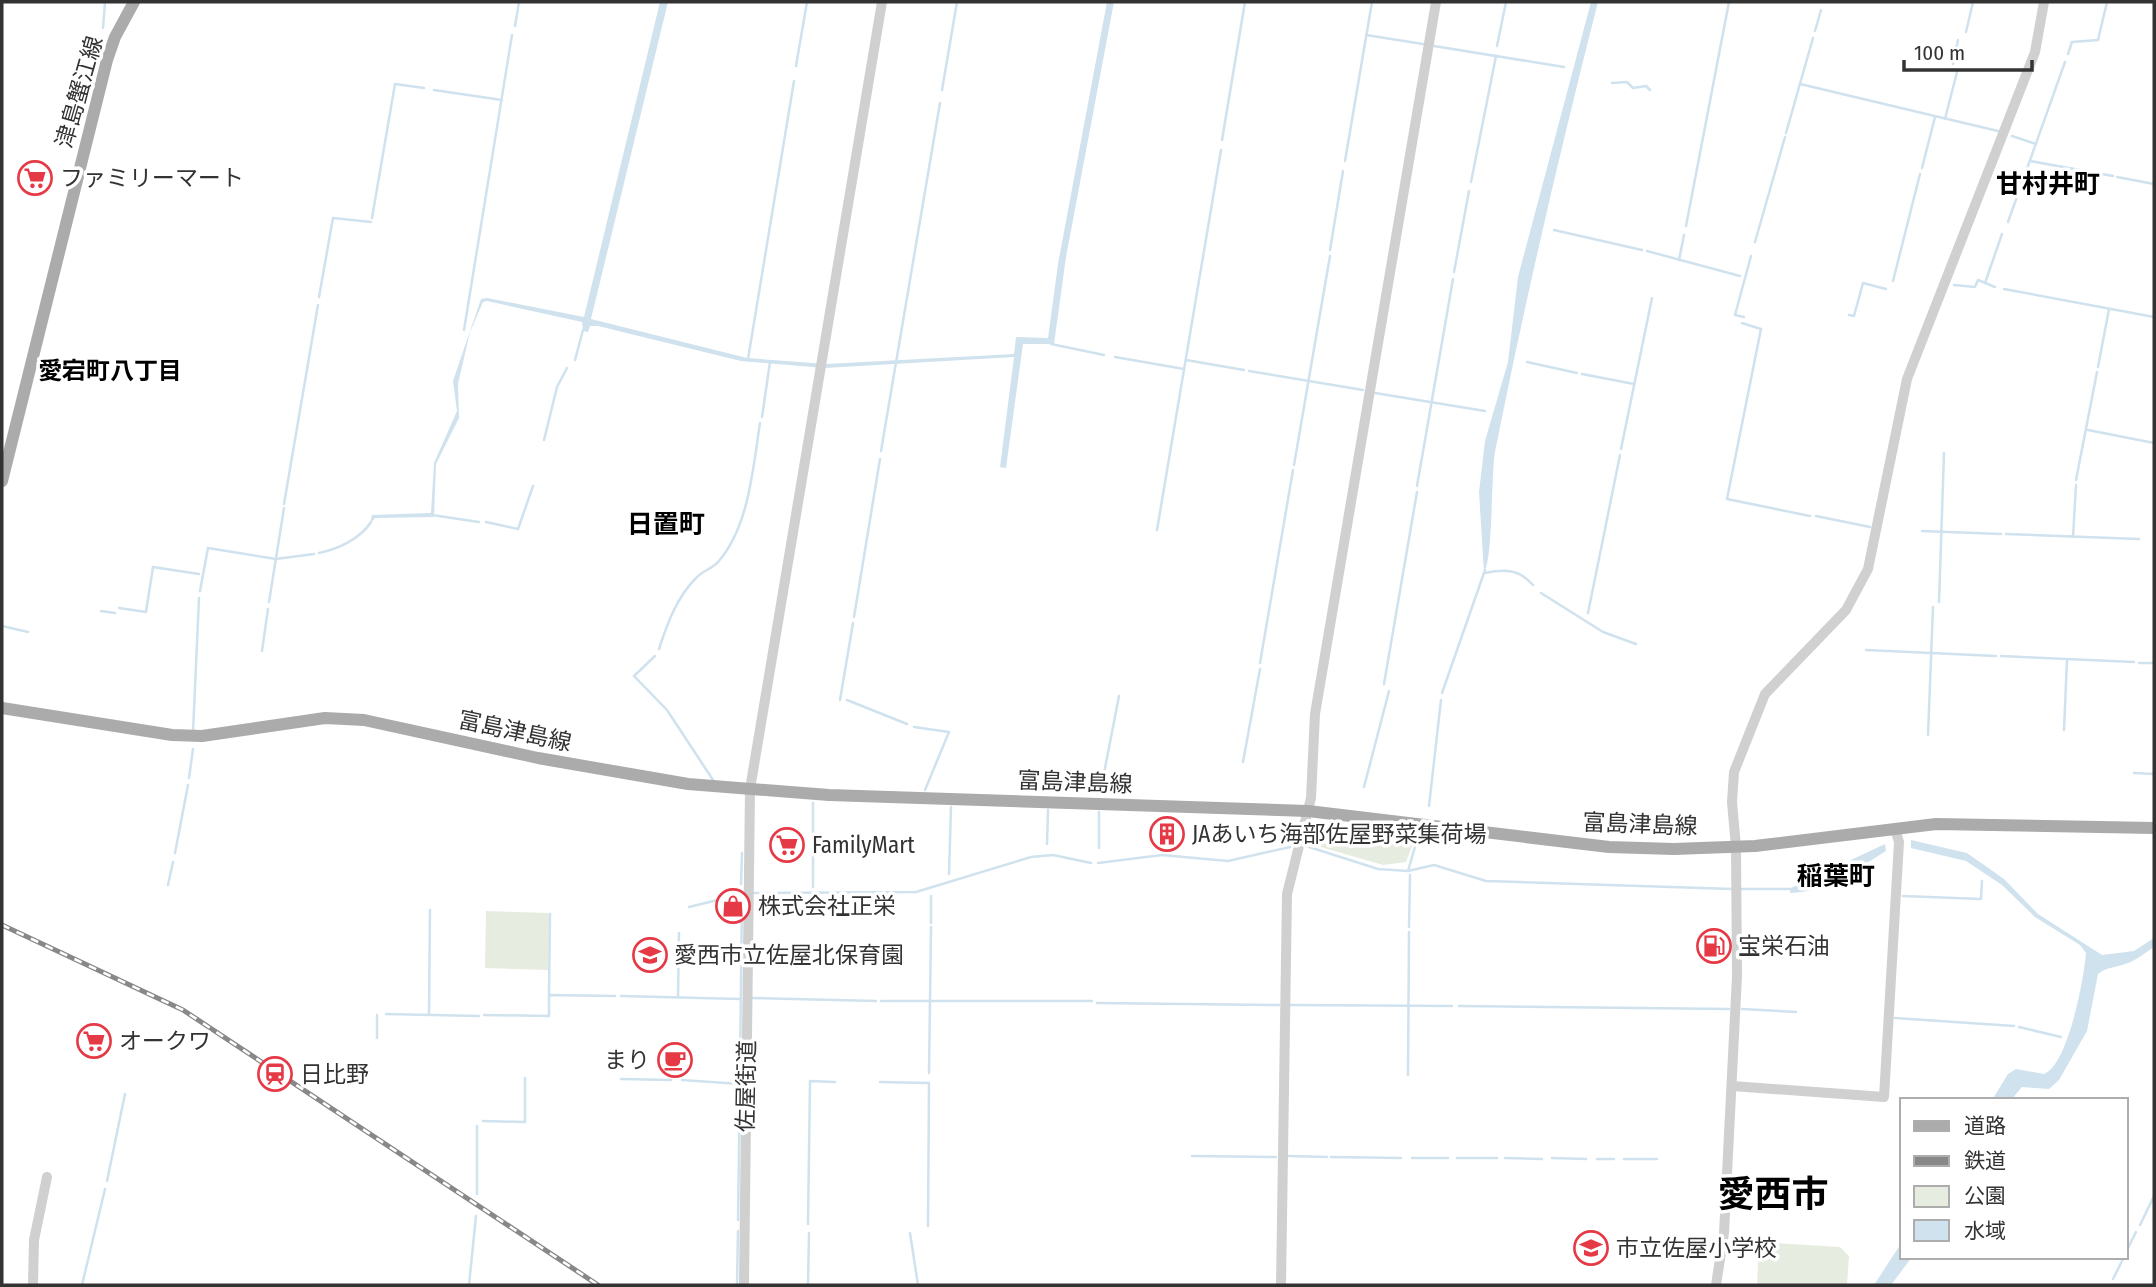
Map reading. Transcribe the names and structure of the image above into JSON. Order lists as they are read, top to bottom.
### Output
{
  "streets": {
    "main road": ["津島蟹江線", "富島津島線"],
    "street": ["佐屋街道"]
  },
  "crossings": [
    ["富島津島線", "佐屋街道"]
  ],
  "districts": [
    "甘村井町",
    "愛宕町八丁目",
    "日置町",
    "稲葉町",
    "愛西市"
  ],
  "places": {
    "supermarket": ["ファミリーマート", "FamilyMart", "オークワ"],
    "building": ["JAあいち海部佐屋野菜集荷場"],
    "shop": ["株式会社正栄"],
    "fuel station": ["宝栄石油"],
    "school or university": ["愛西市立佐屋北保育園", "市立佐屋小学校"],
    "cafe": ["まり"],
    "station": ["日比野"]
  },
  "legend": [
    "道路",
    "鉄道",
    "公園",
    "水域"
  ],
  "scale_bar": "100 m"
}
